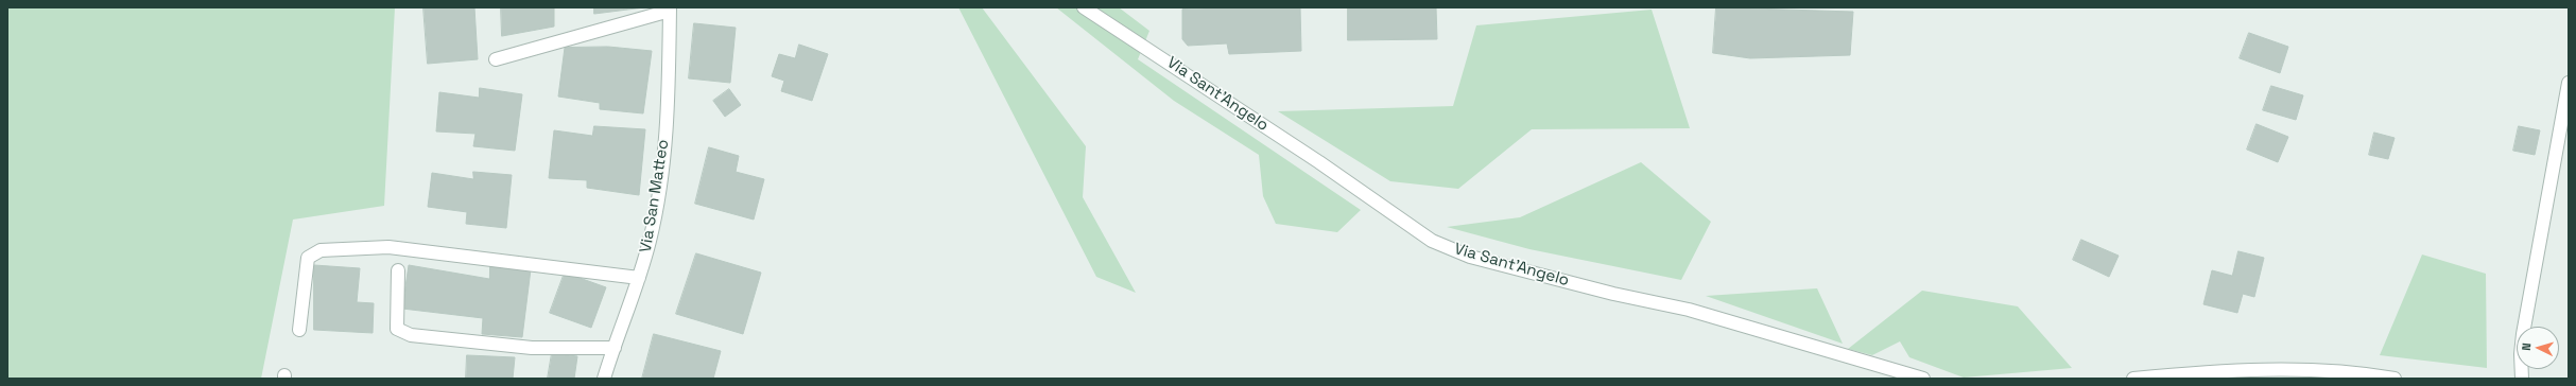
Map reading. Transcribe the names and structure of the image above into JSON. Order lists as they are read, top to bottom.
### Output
{
  "streets": {
    "street": ["Via Sant'Angelo", "Via San Matteo"]
  },
  "north": "left"
}
